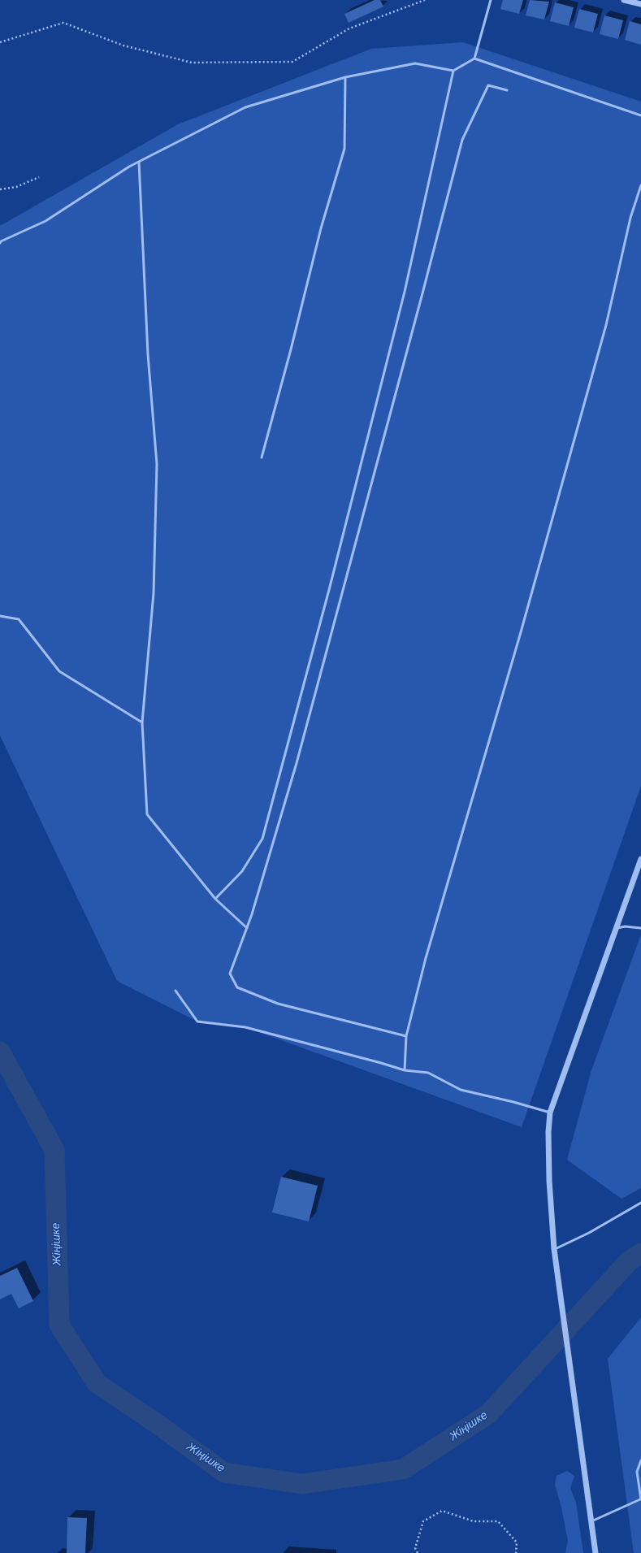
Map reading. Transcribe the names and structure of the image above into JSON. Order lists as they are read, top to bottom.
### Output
{
  "water": ["Жіңішке"]
}
